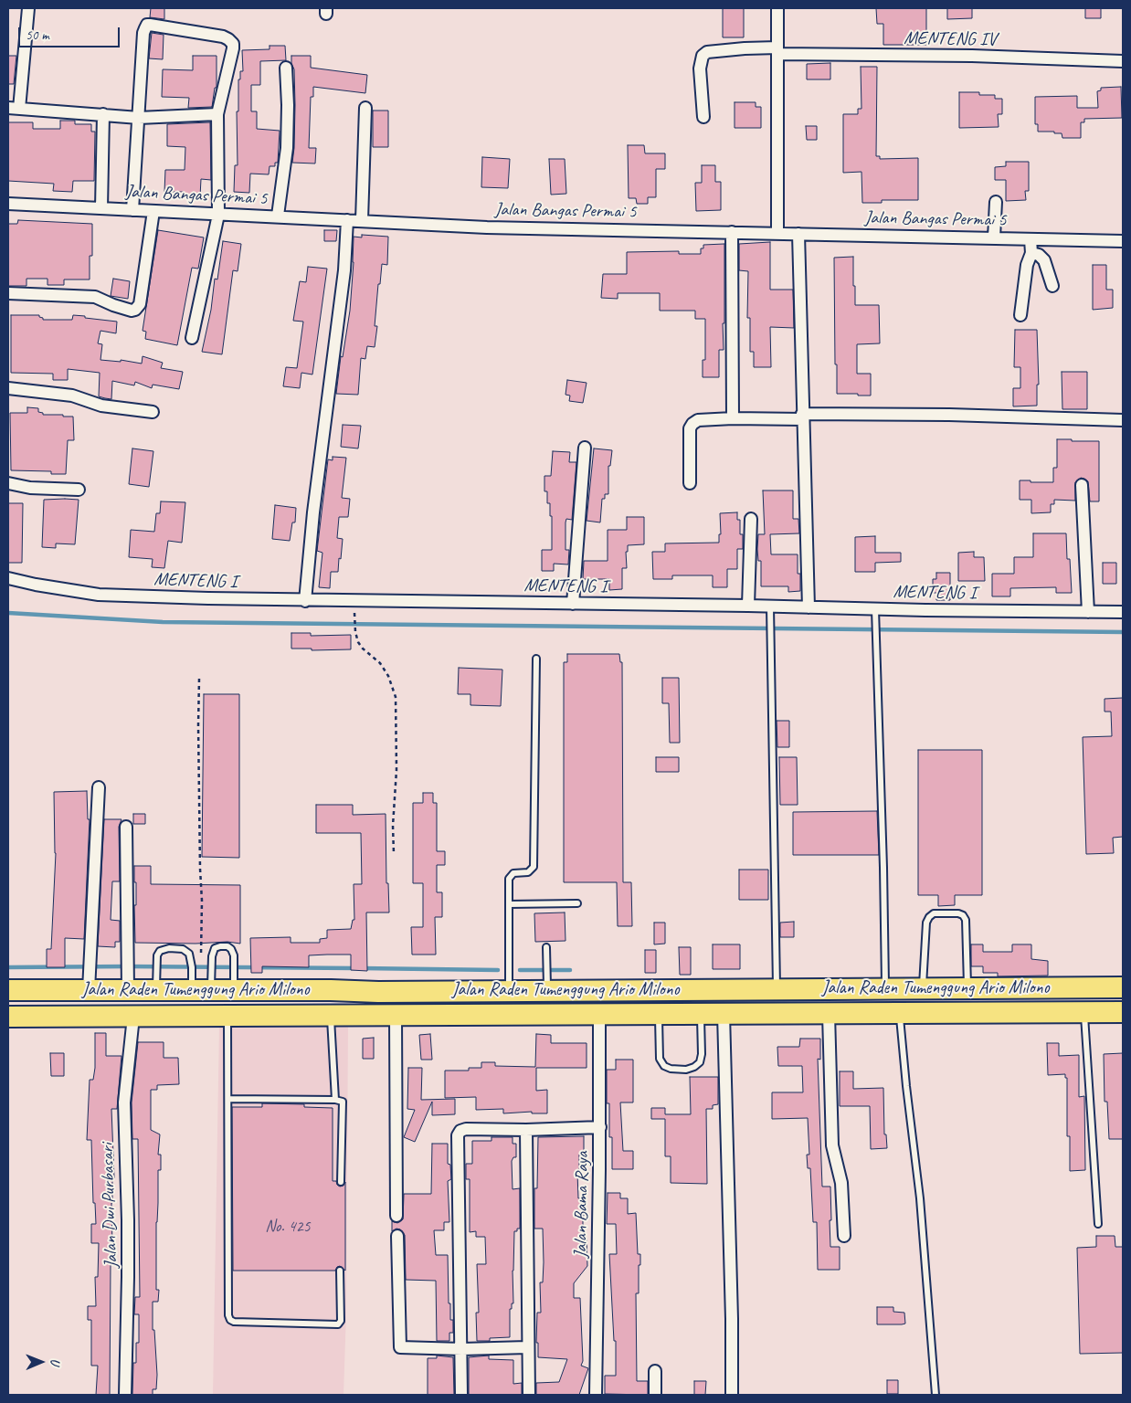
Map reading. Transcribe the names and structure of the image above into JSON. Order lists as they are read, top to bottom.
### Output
{
  "streets": {
    "highway": ["Jalan Raden Tumenggung Ario Milono"],
    "street": [
      "MENTENG IV",
      "Jalan Bangas Permai 5",
      "MENTENG I",
      "Jalan Bama Raya",
      "Jalan Dwi Purbasari"
    ]
  },
  "crossings": [
    ["Jalan Raden Tumenggung Ario Milono", "Jalan Bama Raya"],
    ["Jalan Raden Tumenggung Ario Milono", "Jalan Dwi Purbasari"]
  ],
  "house_numbers": ["No. 425"],
  "scale_bar": "50 m",
  "north": "right"
}
